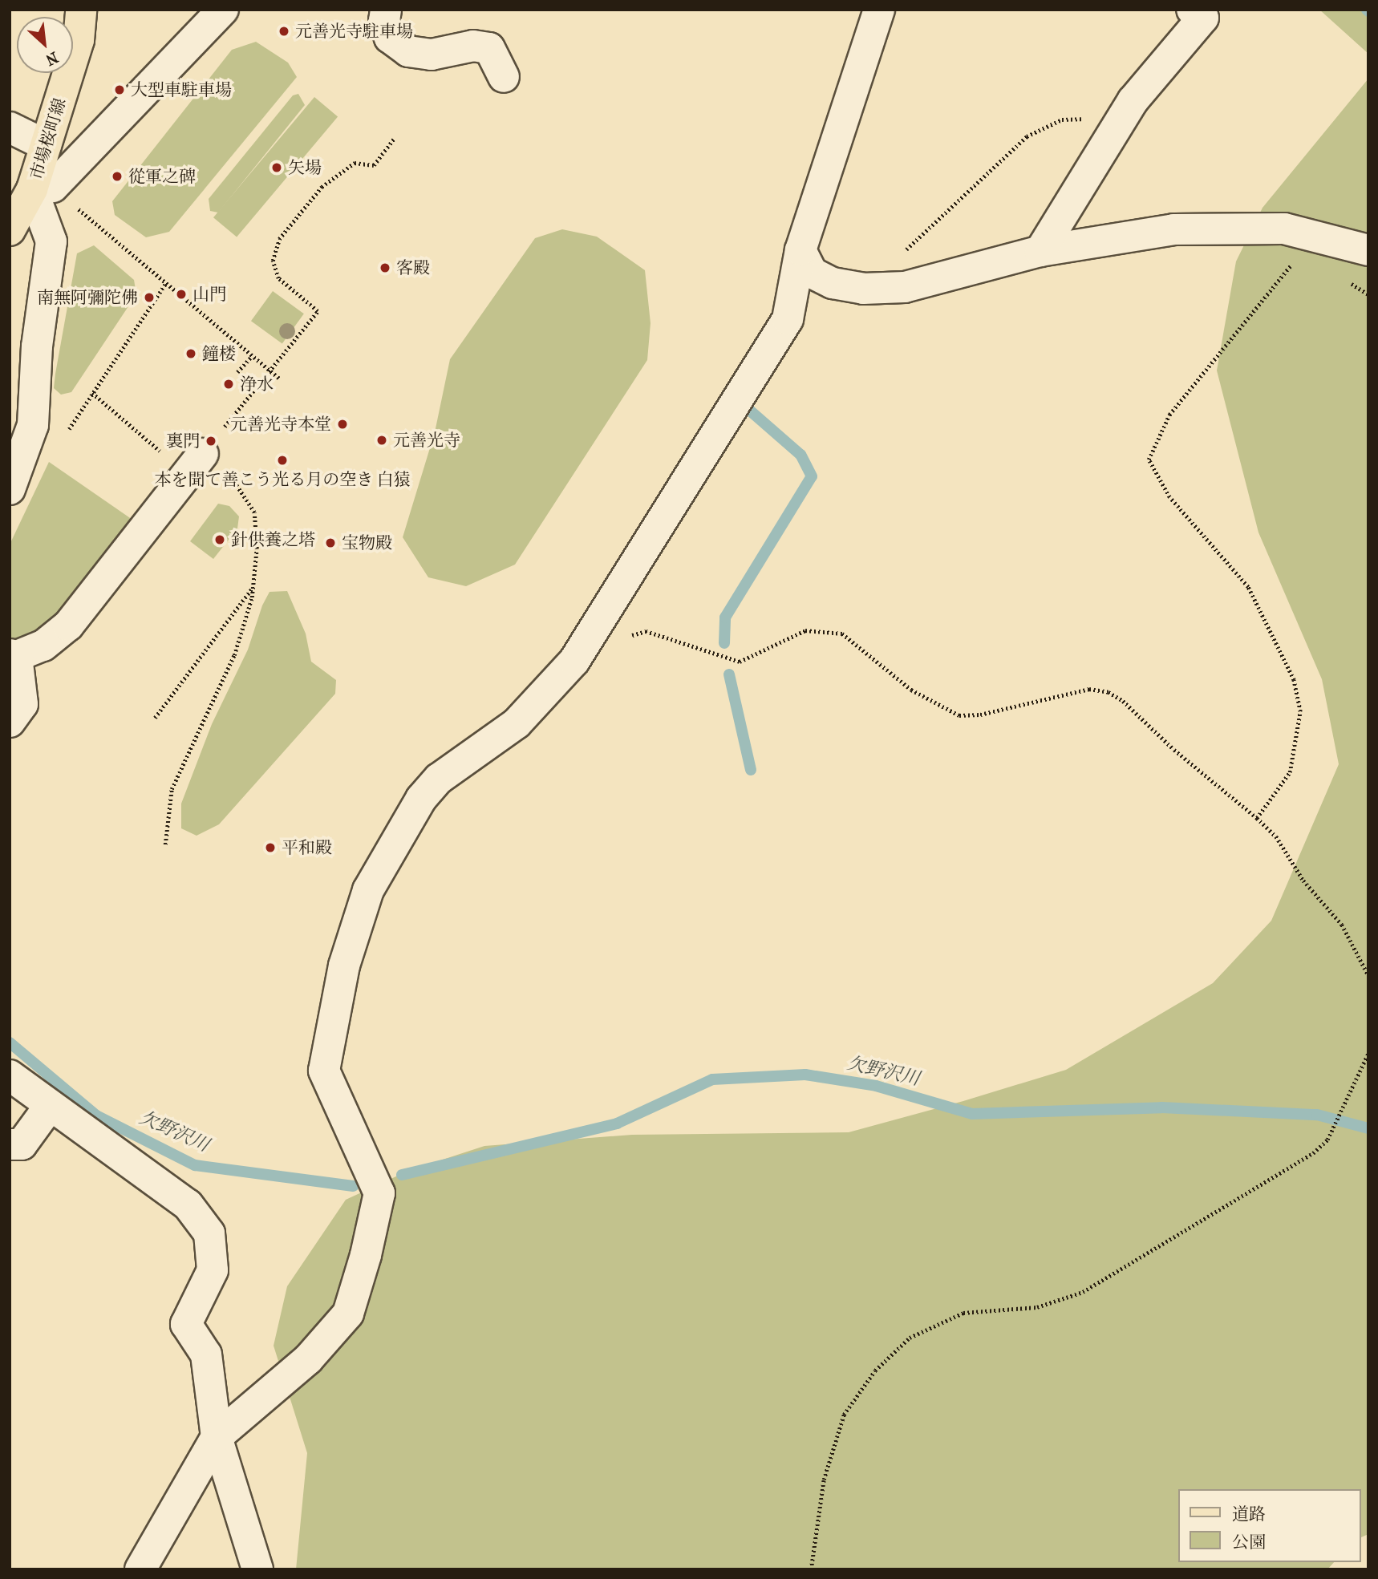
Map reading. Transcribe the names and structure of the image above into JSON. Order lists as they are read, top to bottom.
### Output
{
  "streets": {
    "main road": ["市場桜町線"]
  },
  "water": ["欠野沢川"],
  "places": [
    "元善光寺駐車場",
    "大型車駐車場",
    "矢場",
    "從軍之碑",
    "客殿",
    "山門",
    "南無阿彌陀佛",
    "鐘楼",
    "浄水",
    "元善光寺本堂",
    "元善光寺",
    "裏門",
    "本を聞て善こう光る月の空き 白猿",
    "針供養之塔",
    "宝物殿",
    "平和殿"
  ],
  "legend": ["道路", "公園"],
  "north": "bottom right"
}
